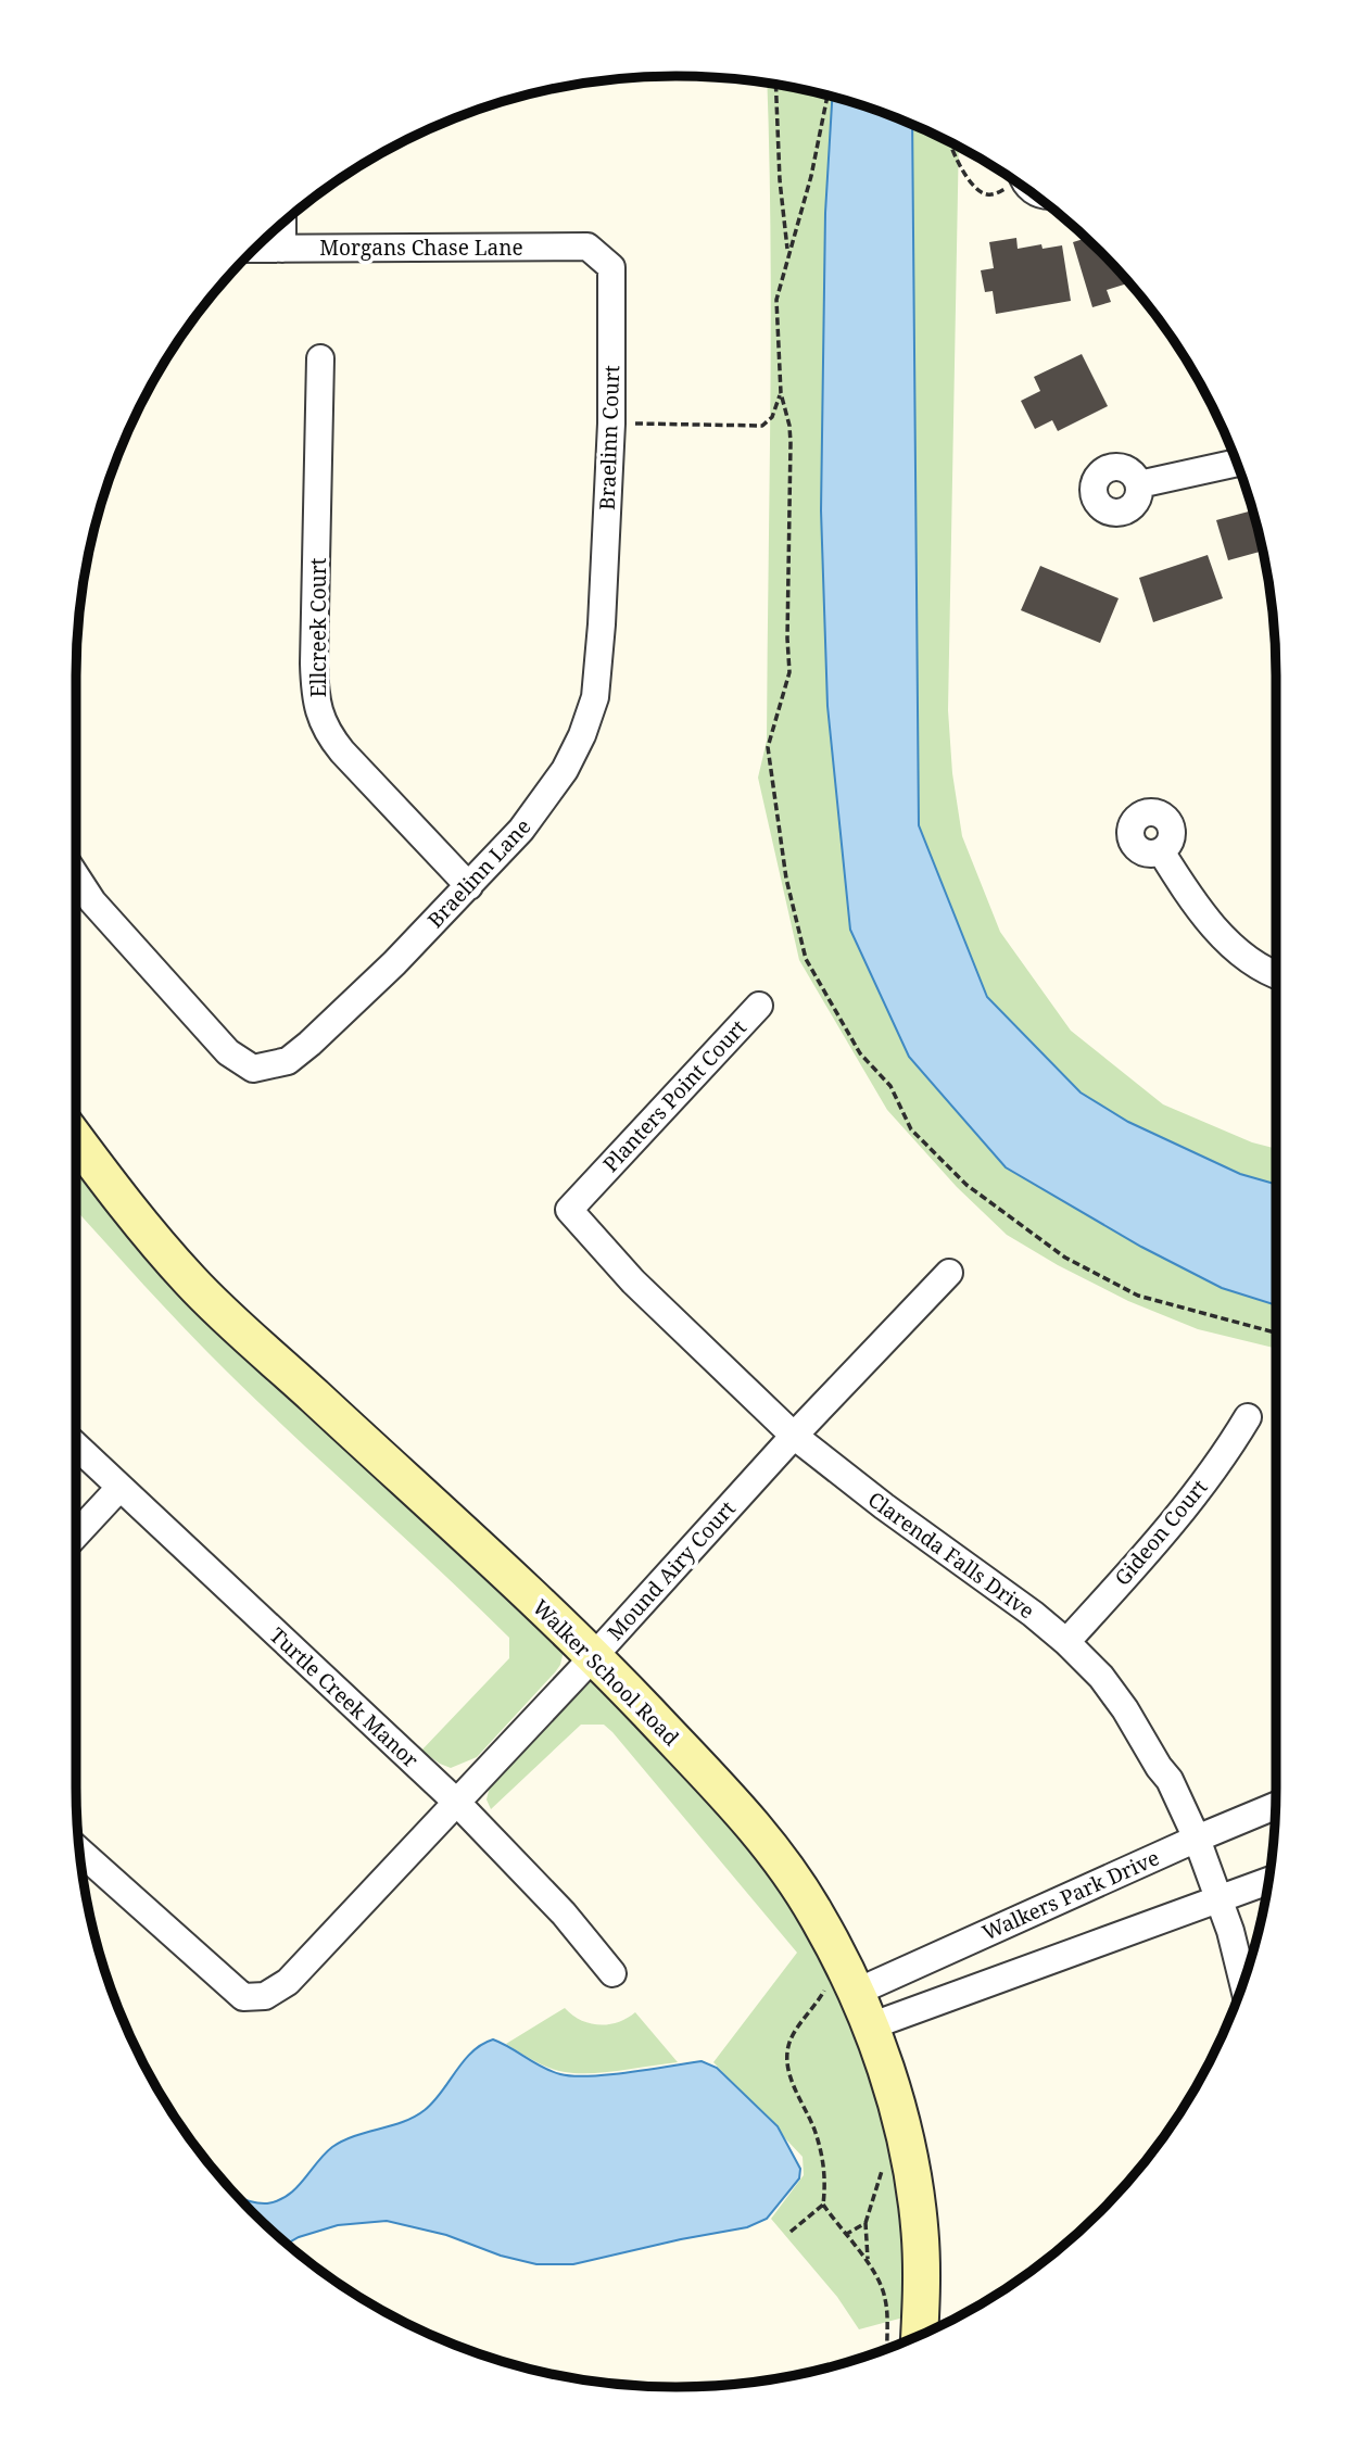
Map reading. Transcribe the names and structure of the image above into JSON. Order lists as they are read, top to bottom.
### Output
{
  "streets": {
    "street": [
      "Morgans Chase Lane",
      "Braelinn Court",
      "Ellcreek Court",
      "Braelinn Lane",
      "Planters Point Court",
      "Gideon Court",
      "Clarenda Falls Drive",
      "Mound Airy Court",
      "Walker School Road",
      "Turtle Creek Manor",
      "Walkers Park Drive"
    ]
  },
  "crossings": [
    ["Morgans Chase Lane", "Braelinn Court"],
    ["Braelinn Court", "Braelinn Lane"],
    ["Ellcreek Court", "Braelinn Lane"],
    ["Planters Point Court", "Clarenda Falls Drive"],
    ["Gideon Court", "Clarenda Falls Drive"],
    ["Clarenda Falls Drive", "Mound Airy Court"],
    ["Clarenda Falls Drive", "Walkers Park Drive"],
    ["Mound Airy Court", "Walker School Road"],
    ["Mound Airy Court", "Turtle Creek Manor"],
    ["Walker School Road", "Walkers Park Drive"]
  ]
}
